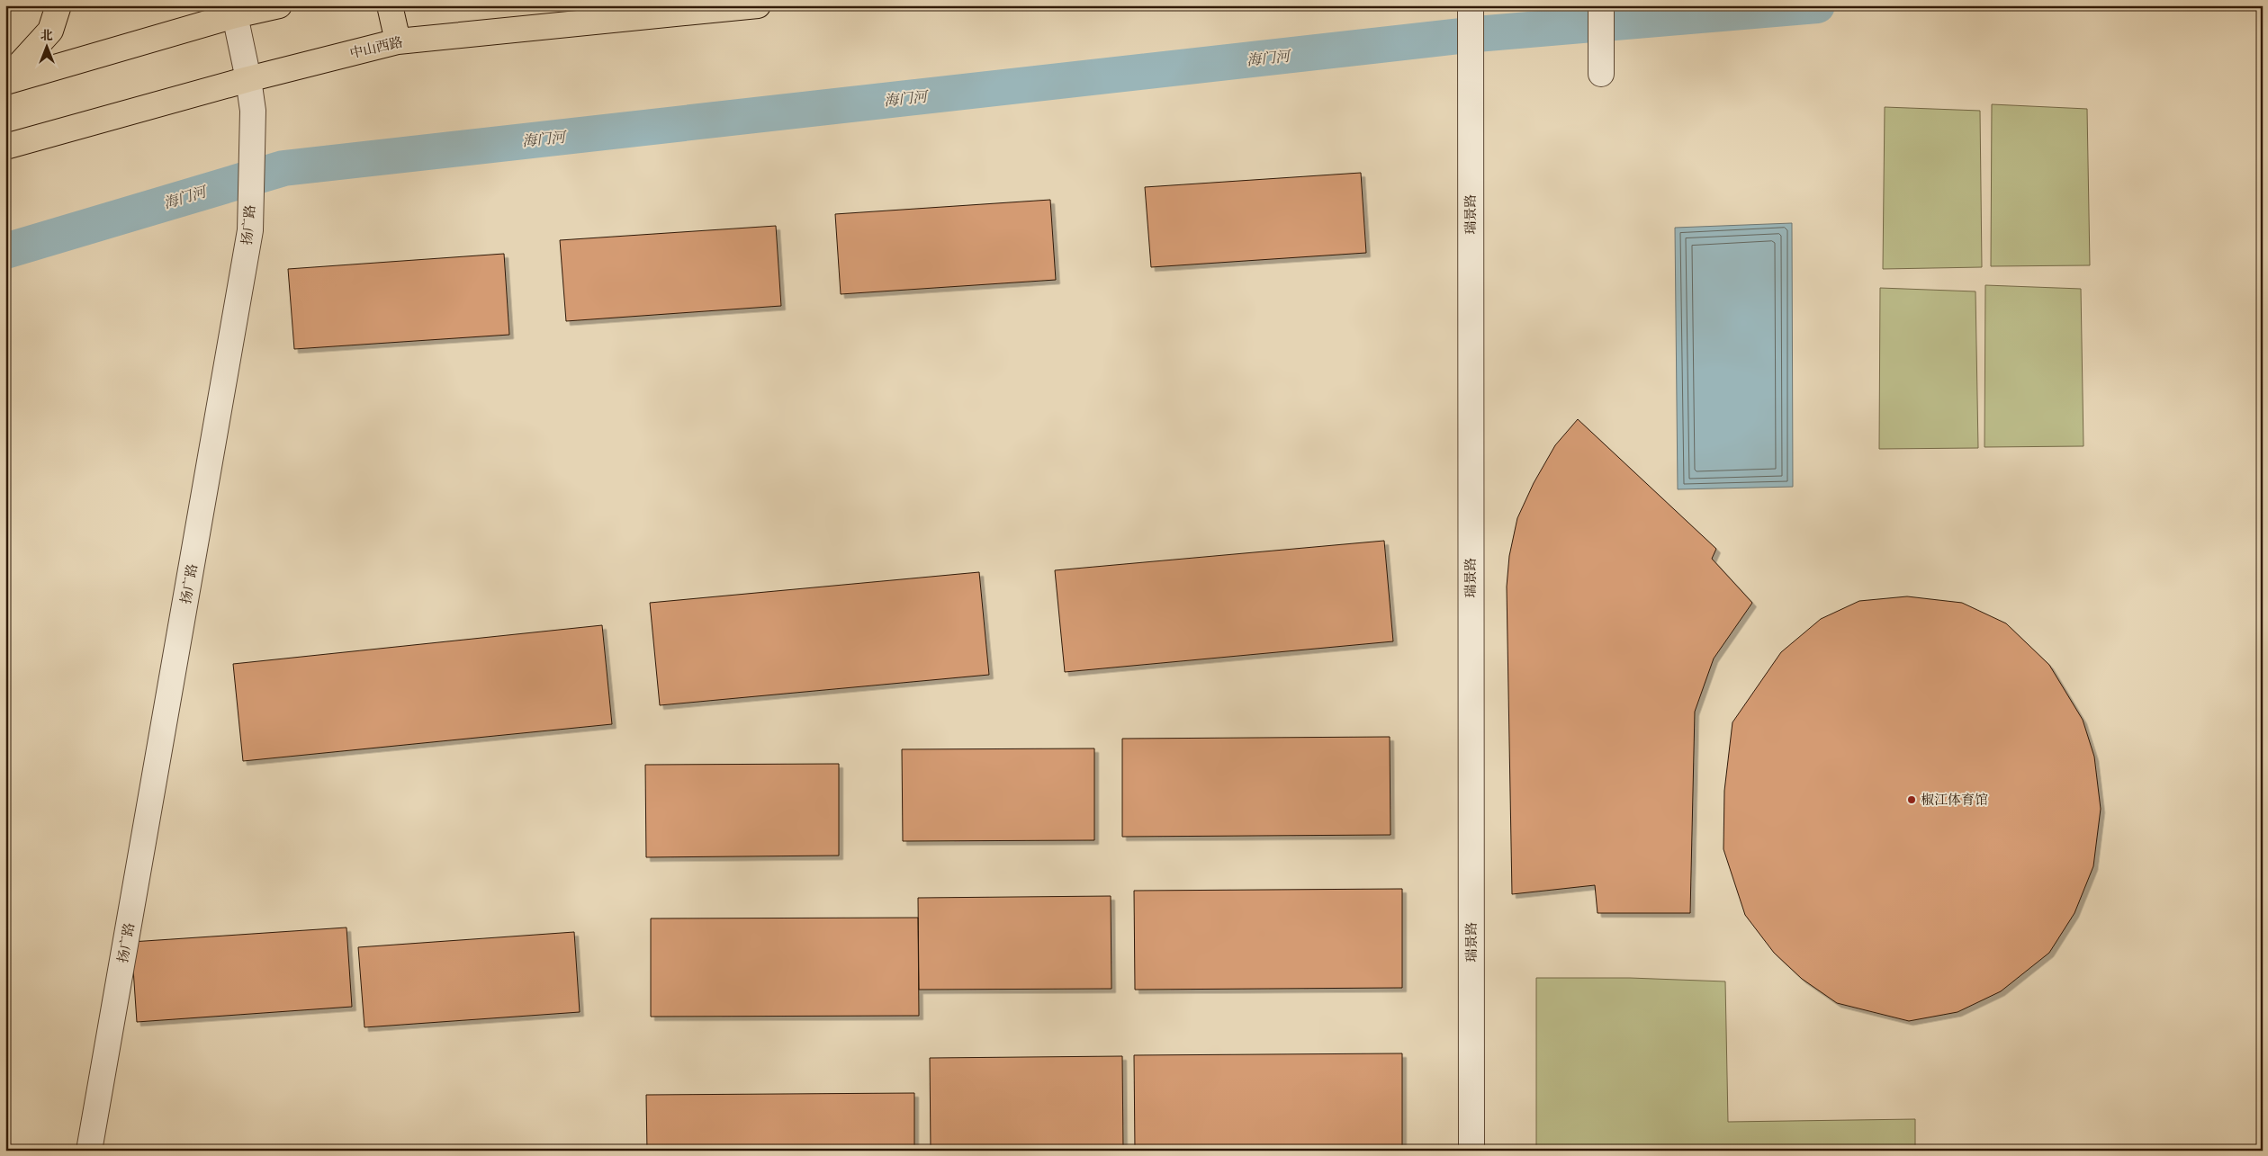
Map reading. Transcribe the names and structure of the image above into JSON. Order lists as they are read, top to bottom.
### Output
{
  "streets": {
    "main road": ["中山西路"],
    "street": ["瑞景路", "扬广路"]
  },
  "crossings": [
    ["中山西路", "扬广路"]
  ],
  "water": ["海门河"],
  "places": ["椒江体育馆"],
  "north": "top"
}
